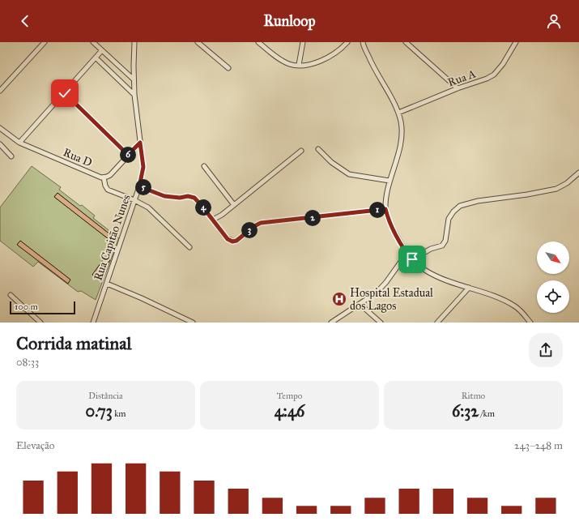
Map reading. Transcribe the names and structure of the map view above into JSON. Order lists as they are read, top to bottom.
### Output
{
  "streets": {
    "street": ["Rua A", "Rua D", "Rua Capitão Nunes"]
  },
  "places": {
    "hospital": ["Hospital Estadual dos Lagos"]
  },
  "scale_bar": "100 m",
  "north": "bottom right",
  "page": {
    "header": "Runloop",
    "pins": [
      "6",
      "5",
      "4",
      "1",
      "2",
      "3"
    ],
    "scale": "100 m",
    "heading": ["Corrida matinal", "08:33"],
    "stats": [
      ["Distância", "0.73 km"],
      ["Tempo", "4:46"],
      ["Ritmo", "6:32 /km"]
    ],
    "chart": ["Elevação", "243–248 m"]
  }
}
